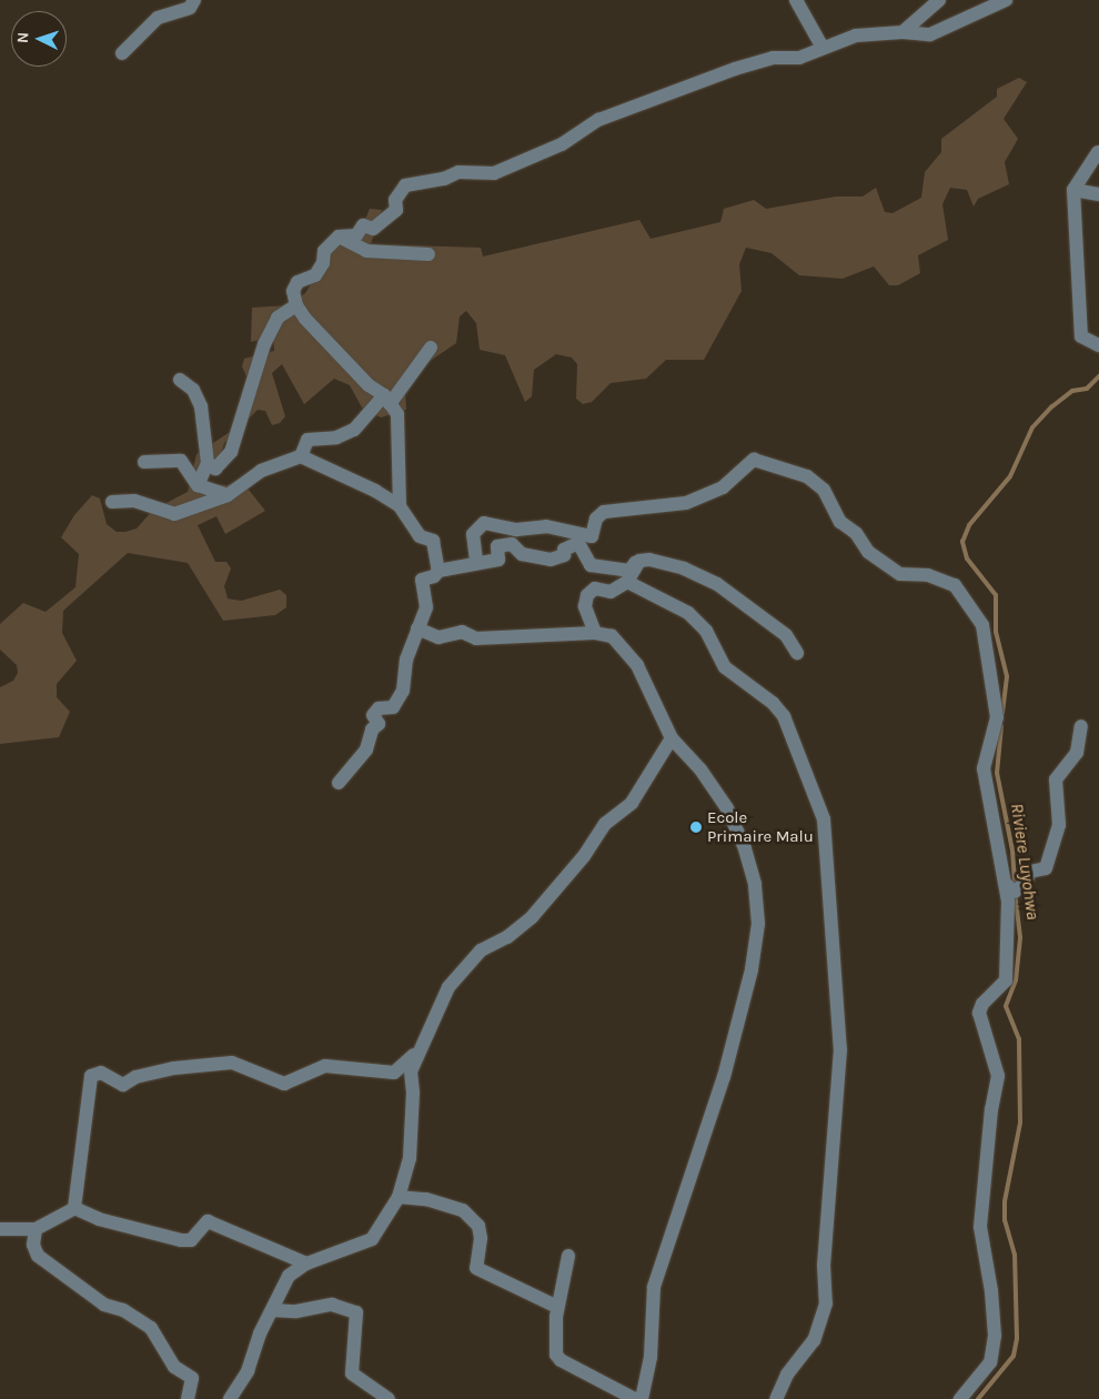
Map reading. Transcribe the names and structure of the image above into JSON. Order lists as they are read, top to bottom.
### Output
{
  "water": ["Riviere Luyohwa"],
  "places": ["Ecole Primaire Malu"],
  "north": "left"
}
